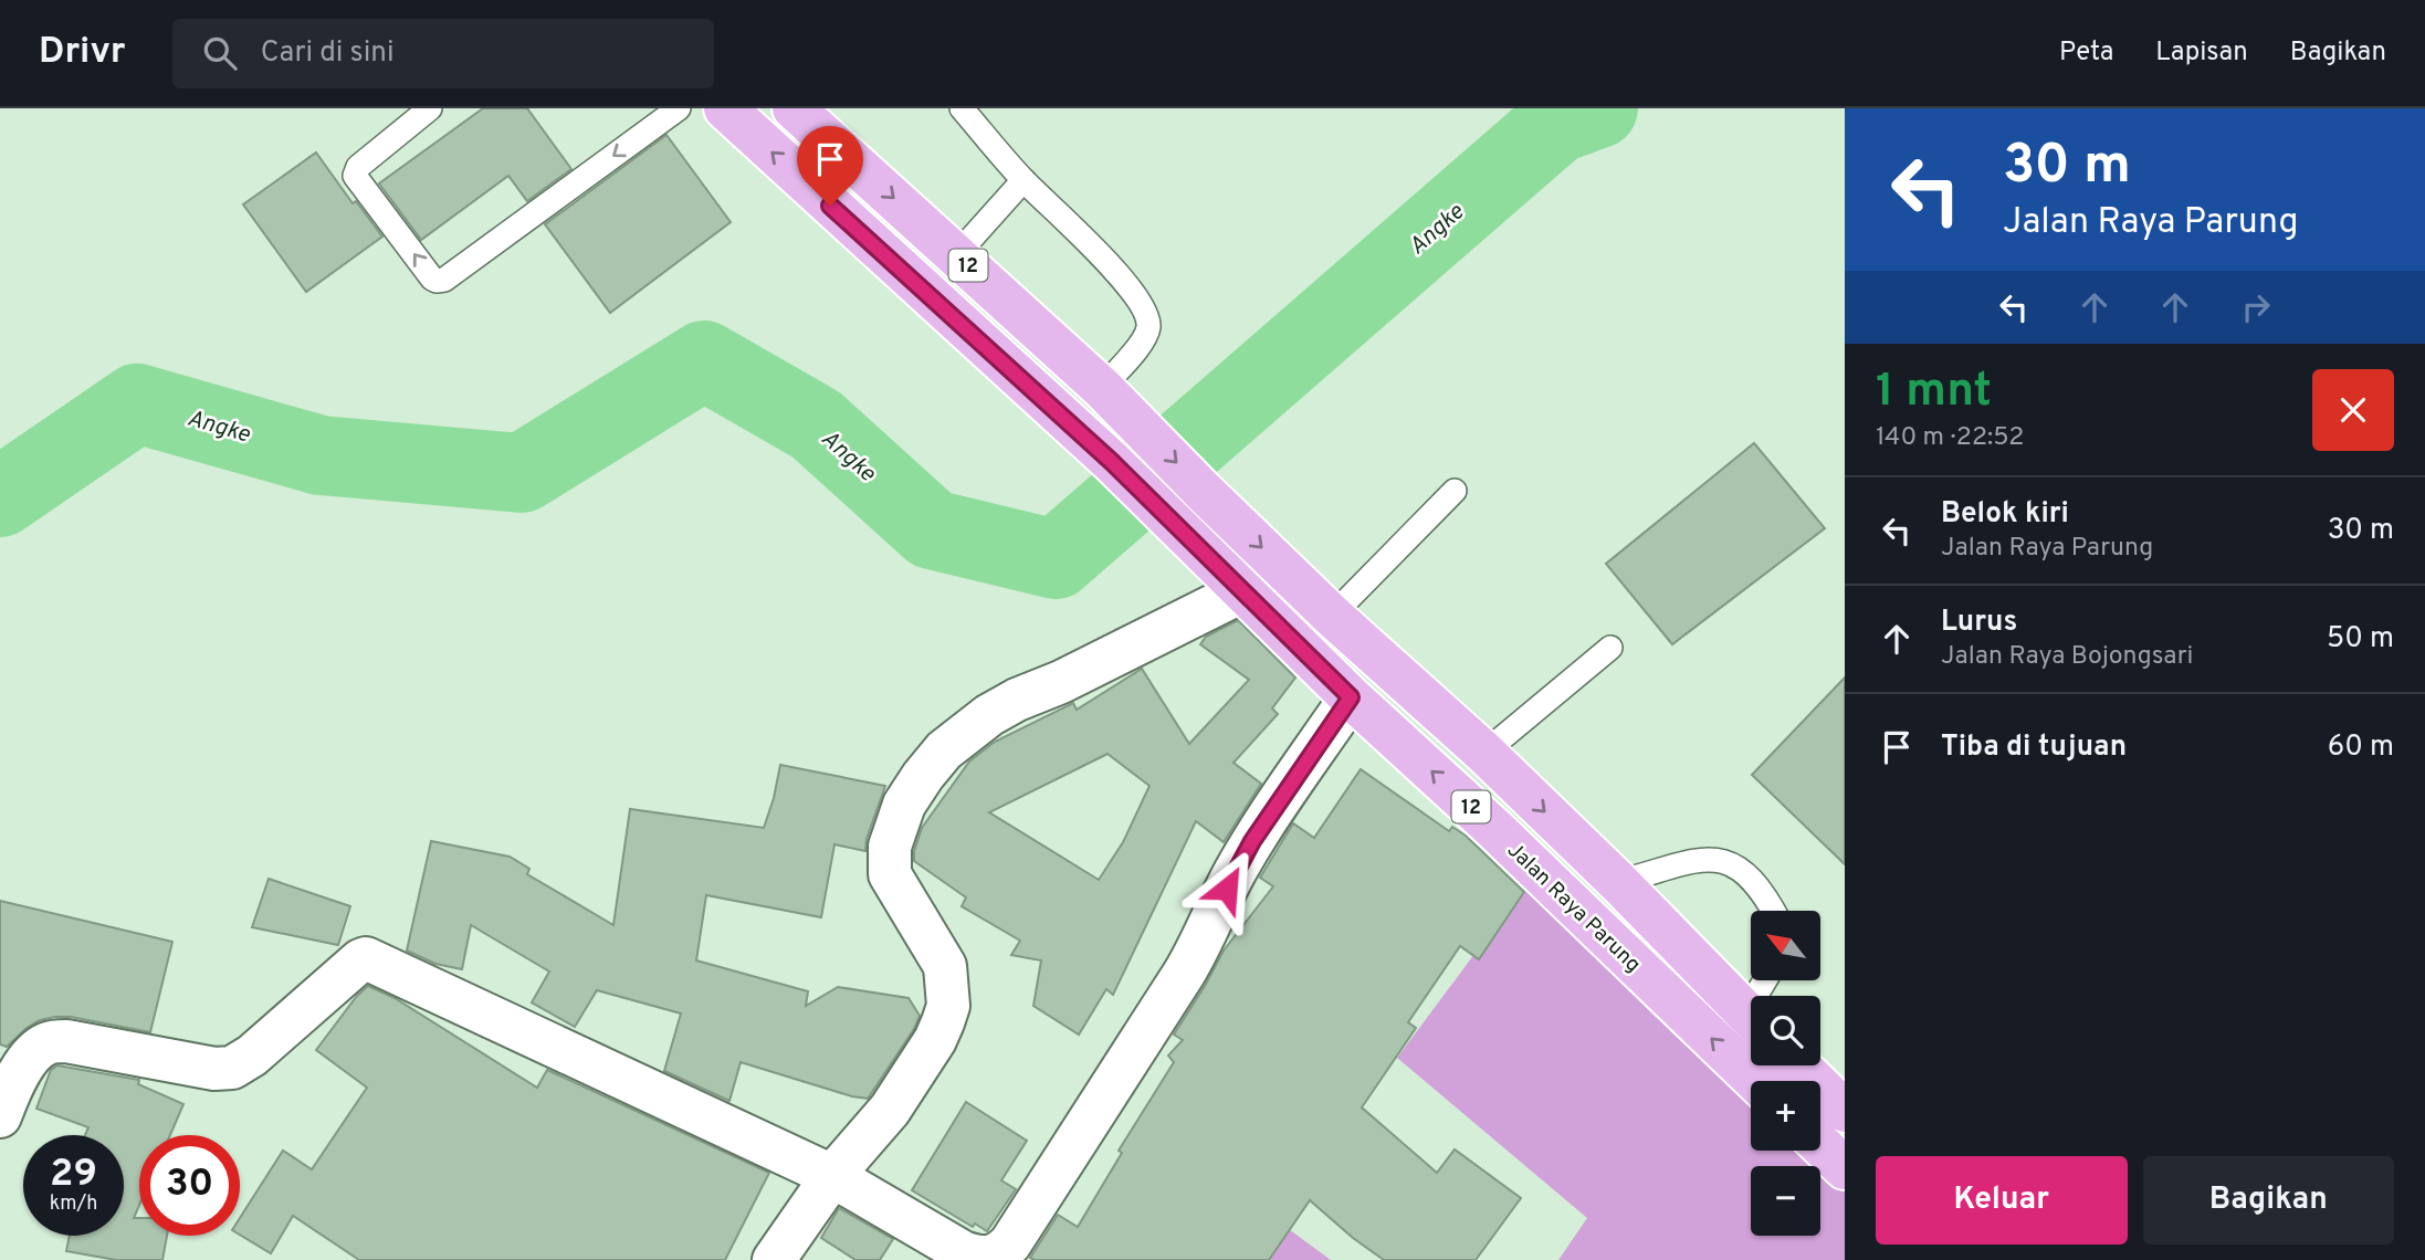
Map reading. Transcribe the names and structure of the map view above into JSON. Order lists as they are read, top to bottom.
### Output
{
  "streets": {
    "highway": ["12", "Jalan Raya Parung"]
  },
  "water": ["Angke"],
  "north": "top left",
  "page": {
    "header": "Drivr",
    "search": "Cari di sini",
    "nav": ["Peta", "Lapisan", "Bagikan"],
    "turn": ["30 m", "Jalan Raya Parung"],
    "heading": ["1 mnt", "140 m · 22:52"],
    "list": [
      {
        "name": "Belok kiri",
        "note": "Jalan Raya Parung",
        "value": "30 m"
      },
      {
        "name": "Lurus",
        "note": "Jalan Raya Bojongsari",
        "value": "50 m"
      },
      {
        "name": "Tiba di tujuan",
        "value": "60 m"
      }
    ],
    "map_buttons": ["+", "−"],
    "speed": "29 km/h",
    "limit": "30",
    "buttons": ["Keluar", "Bagikan"]
  }
}
